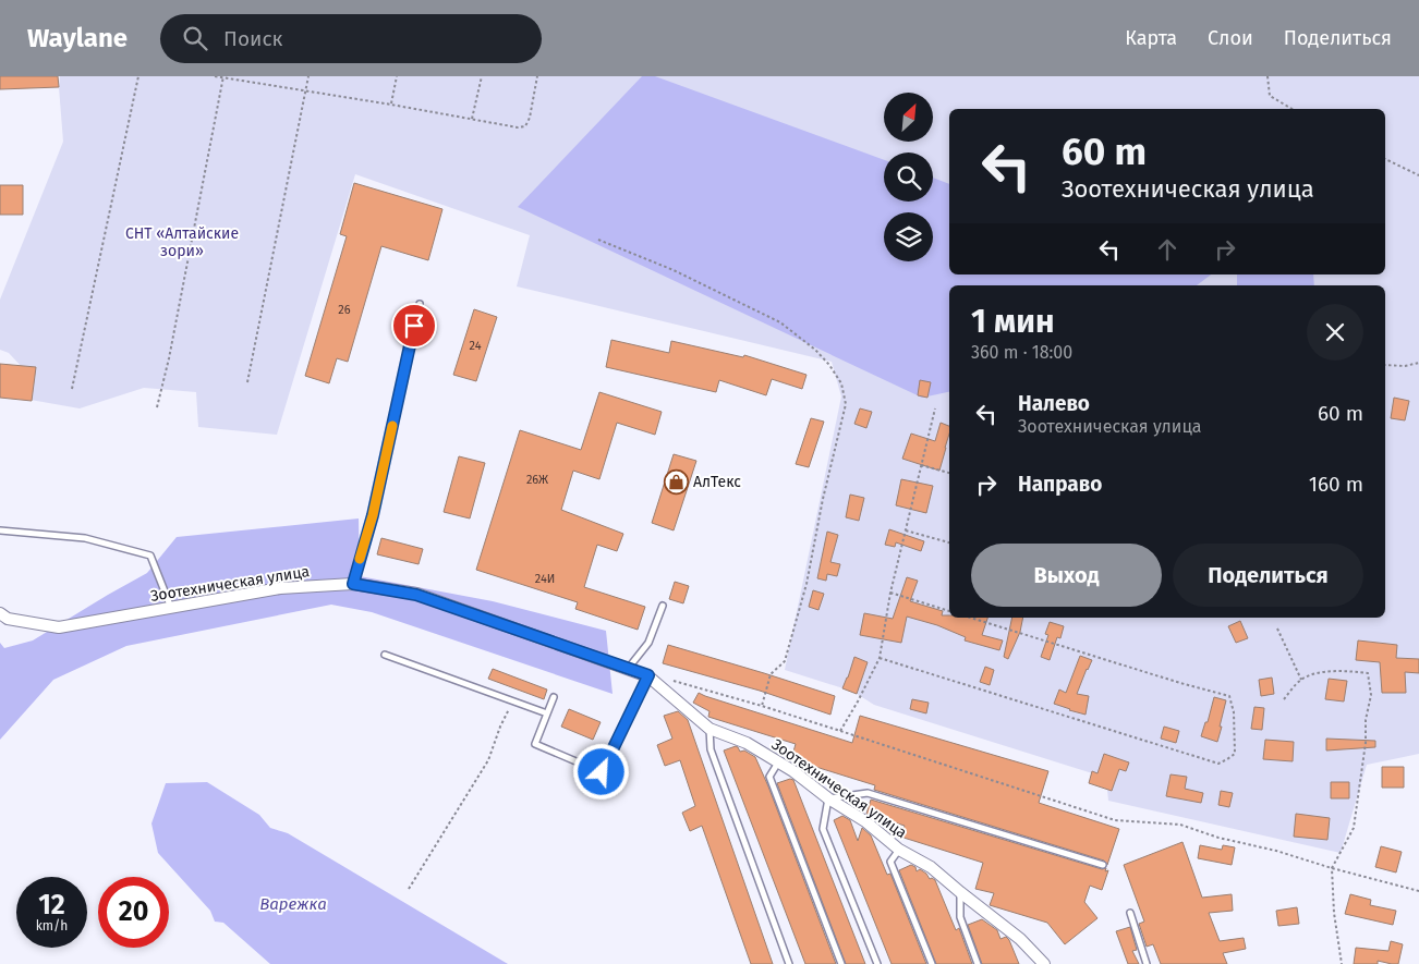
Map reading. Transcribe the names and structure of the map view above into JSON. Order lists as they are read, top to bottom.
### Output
{
  "streets": {
    "street": ["Зоотехническая улица"]
  },
  "water": ["Варежка"],
  "parks": ["СНТ «Алтайские зори»"],
  "places": {
    "shop": ["АлТекс"]
  },
  "house_numbers": [
    "26",
    "24",
    "26Ж",
    "24И"
  ],
  "north": "top right",
  "page": {
    "header": "Waylane",
    "search": "Поиск",
    "nav": ["Карта", "Слои", "Поделиться"],
    "turn": ["60 m", "Зоотехническая улица"],
    "heading": ["1 мин", "360 m · 18:00"],
    "list": [
      {
        "name": "Налево",
        "note": "Зоотехническая улица",
        "value": "60 m"
      },
      {
        "name": "Направо",
        "value": "160 m"
      }
    ],
    "buttons": ["Выход", "Поделиться"],
    "speed": "12 km/h",
    "limit": "20"
  }
}
